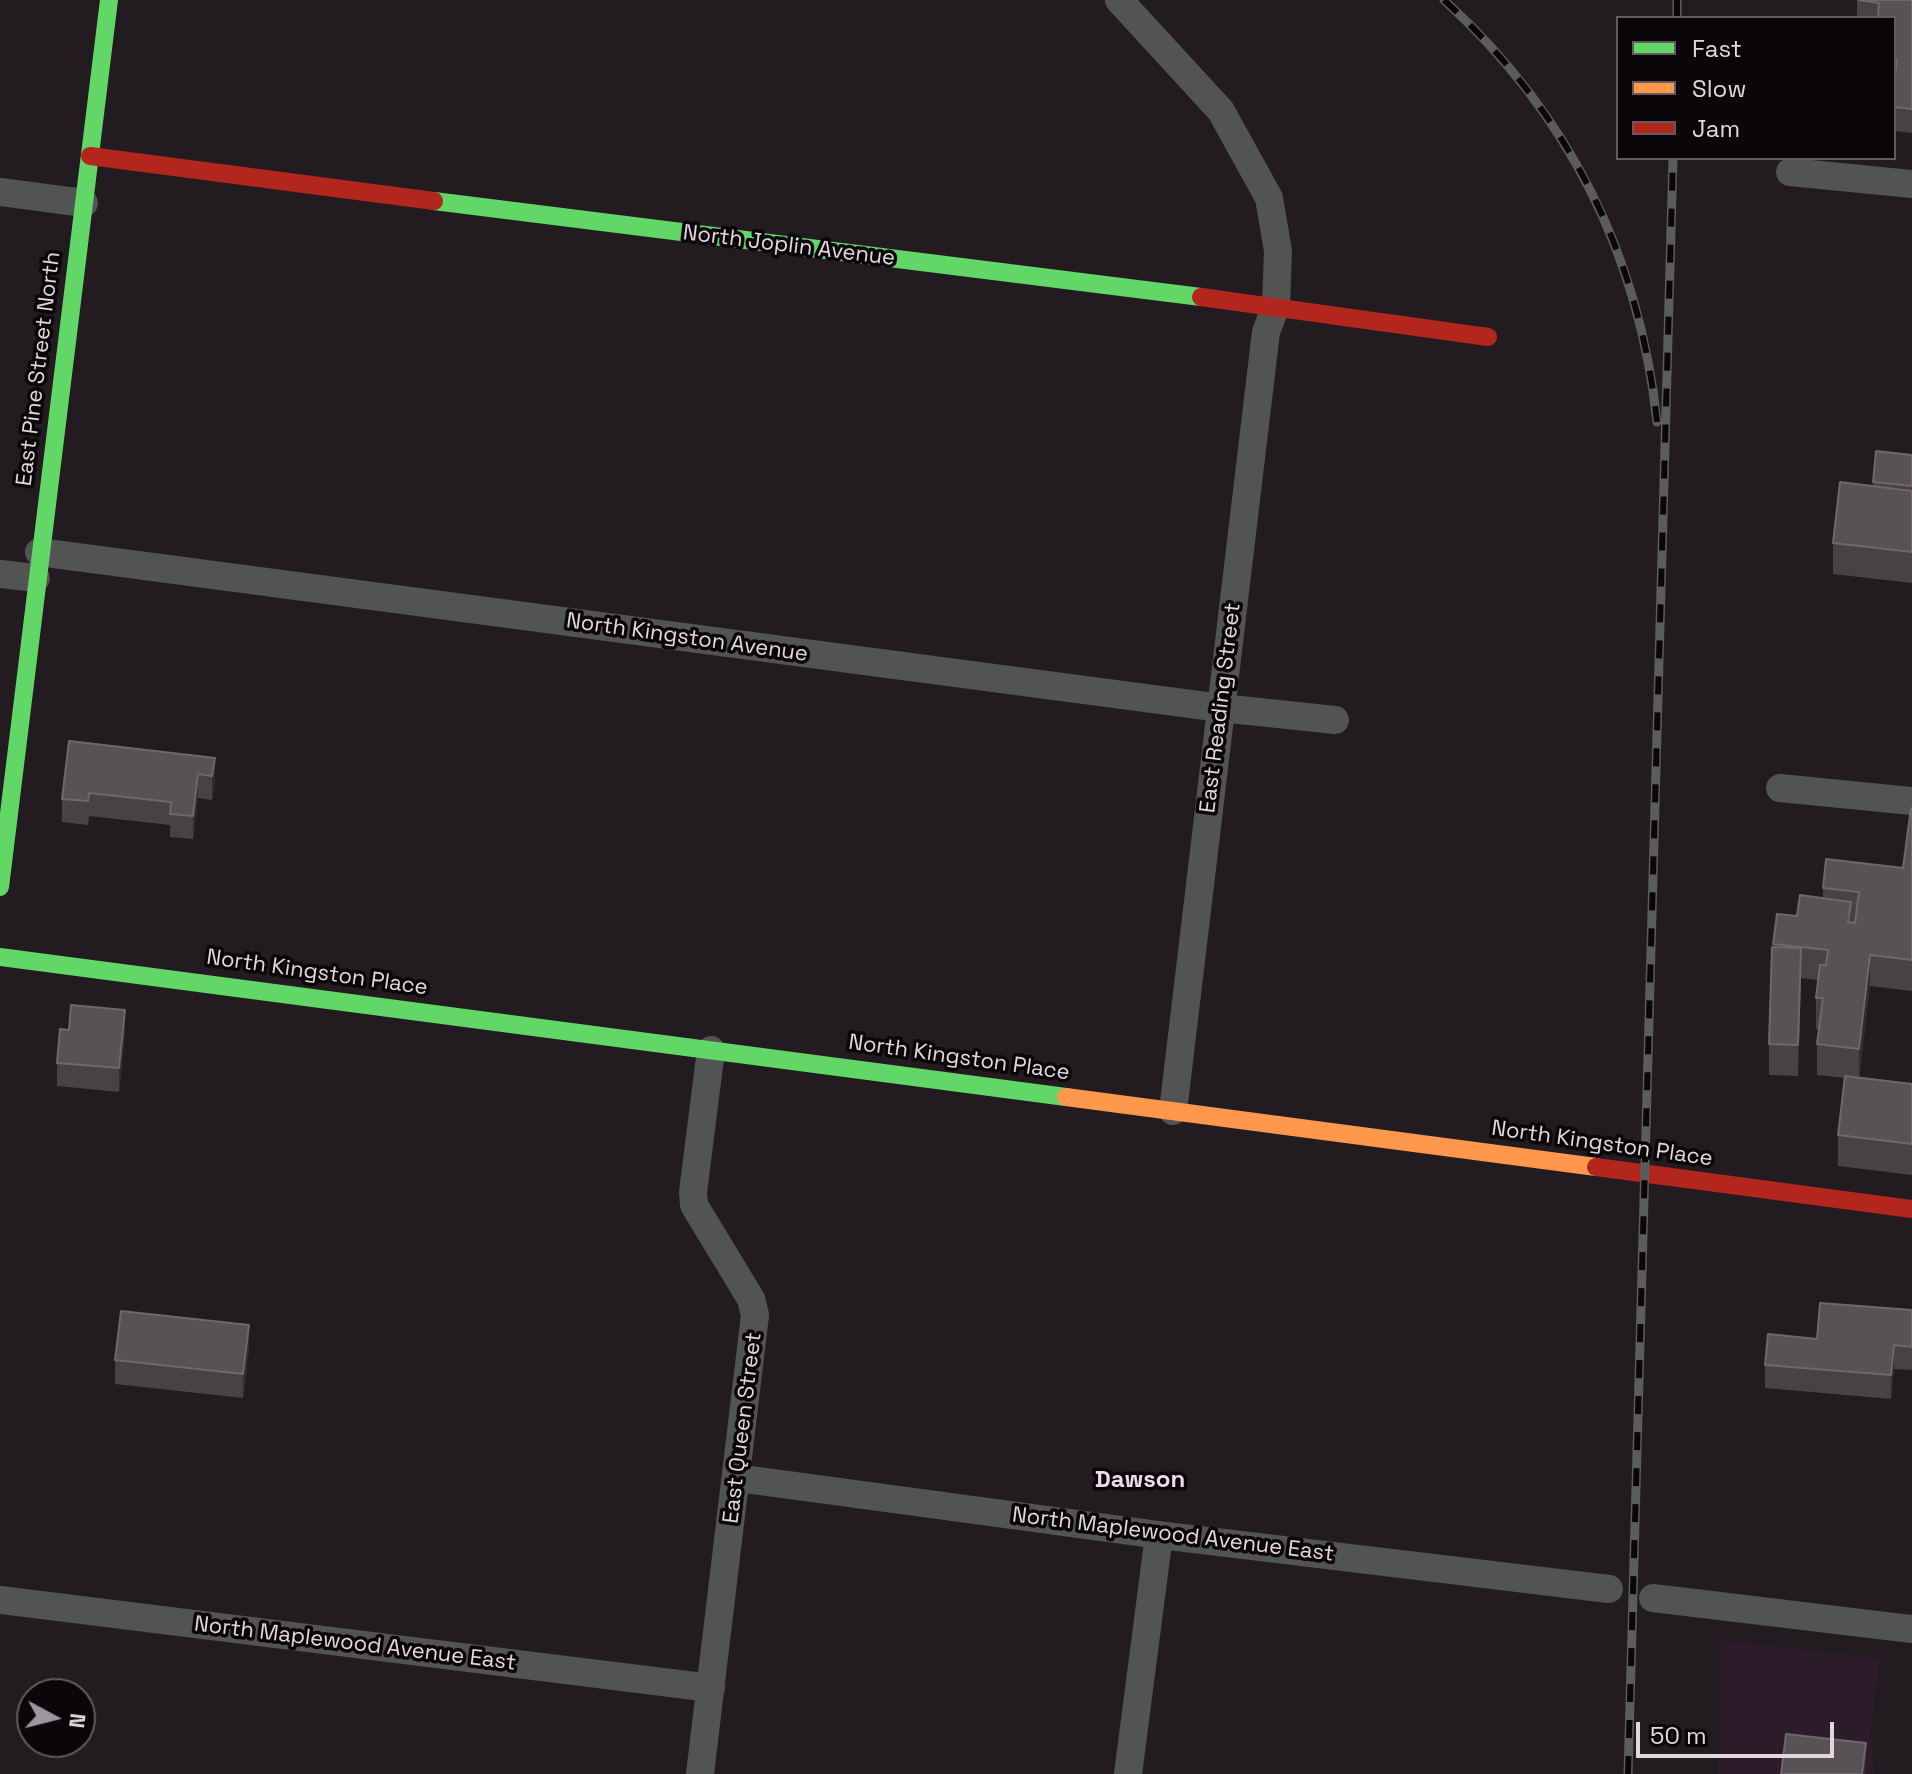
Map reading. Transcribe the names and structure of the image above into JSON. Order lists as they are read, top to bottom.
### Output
{
  "streets": {
    "street": [
      "North Joplin Avenue",
      "East Pine Street North",
      "North Kingston Avenue",
      "East Reading Street",
      "North Kingston Place",
      "East Queen Street",
      "North Maplewood Avenue East"
    ]
  },
  "crossings": [
    ["North Joplin Avenue", "East Pine Street North"],
    ["North Joplin Avenue", "East Reading Street"],
    ["East Pine Street North", "North Kingston Avenue"],
    ["North Kingston Avenue", "East Reading Street"],
    ["East Reading Street", "North Kingston Place"],
    ["North Kingston Place", "East Queen Street"],
    ["East Queen Street", "North Maplewood Avenue East"]
  ],
  "districts": ["Dawson"],
  "legend": ["Fast", "Slow", "Jam"],
  "scale_bar": "50 m",
  "north": "right"
}
